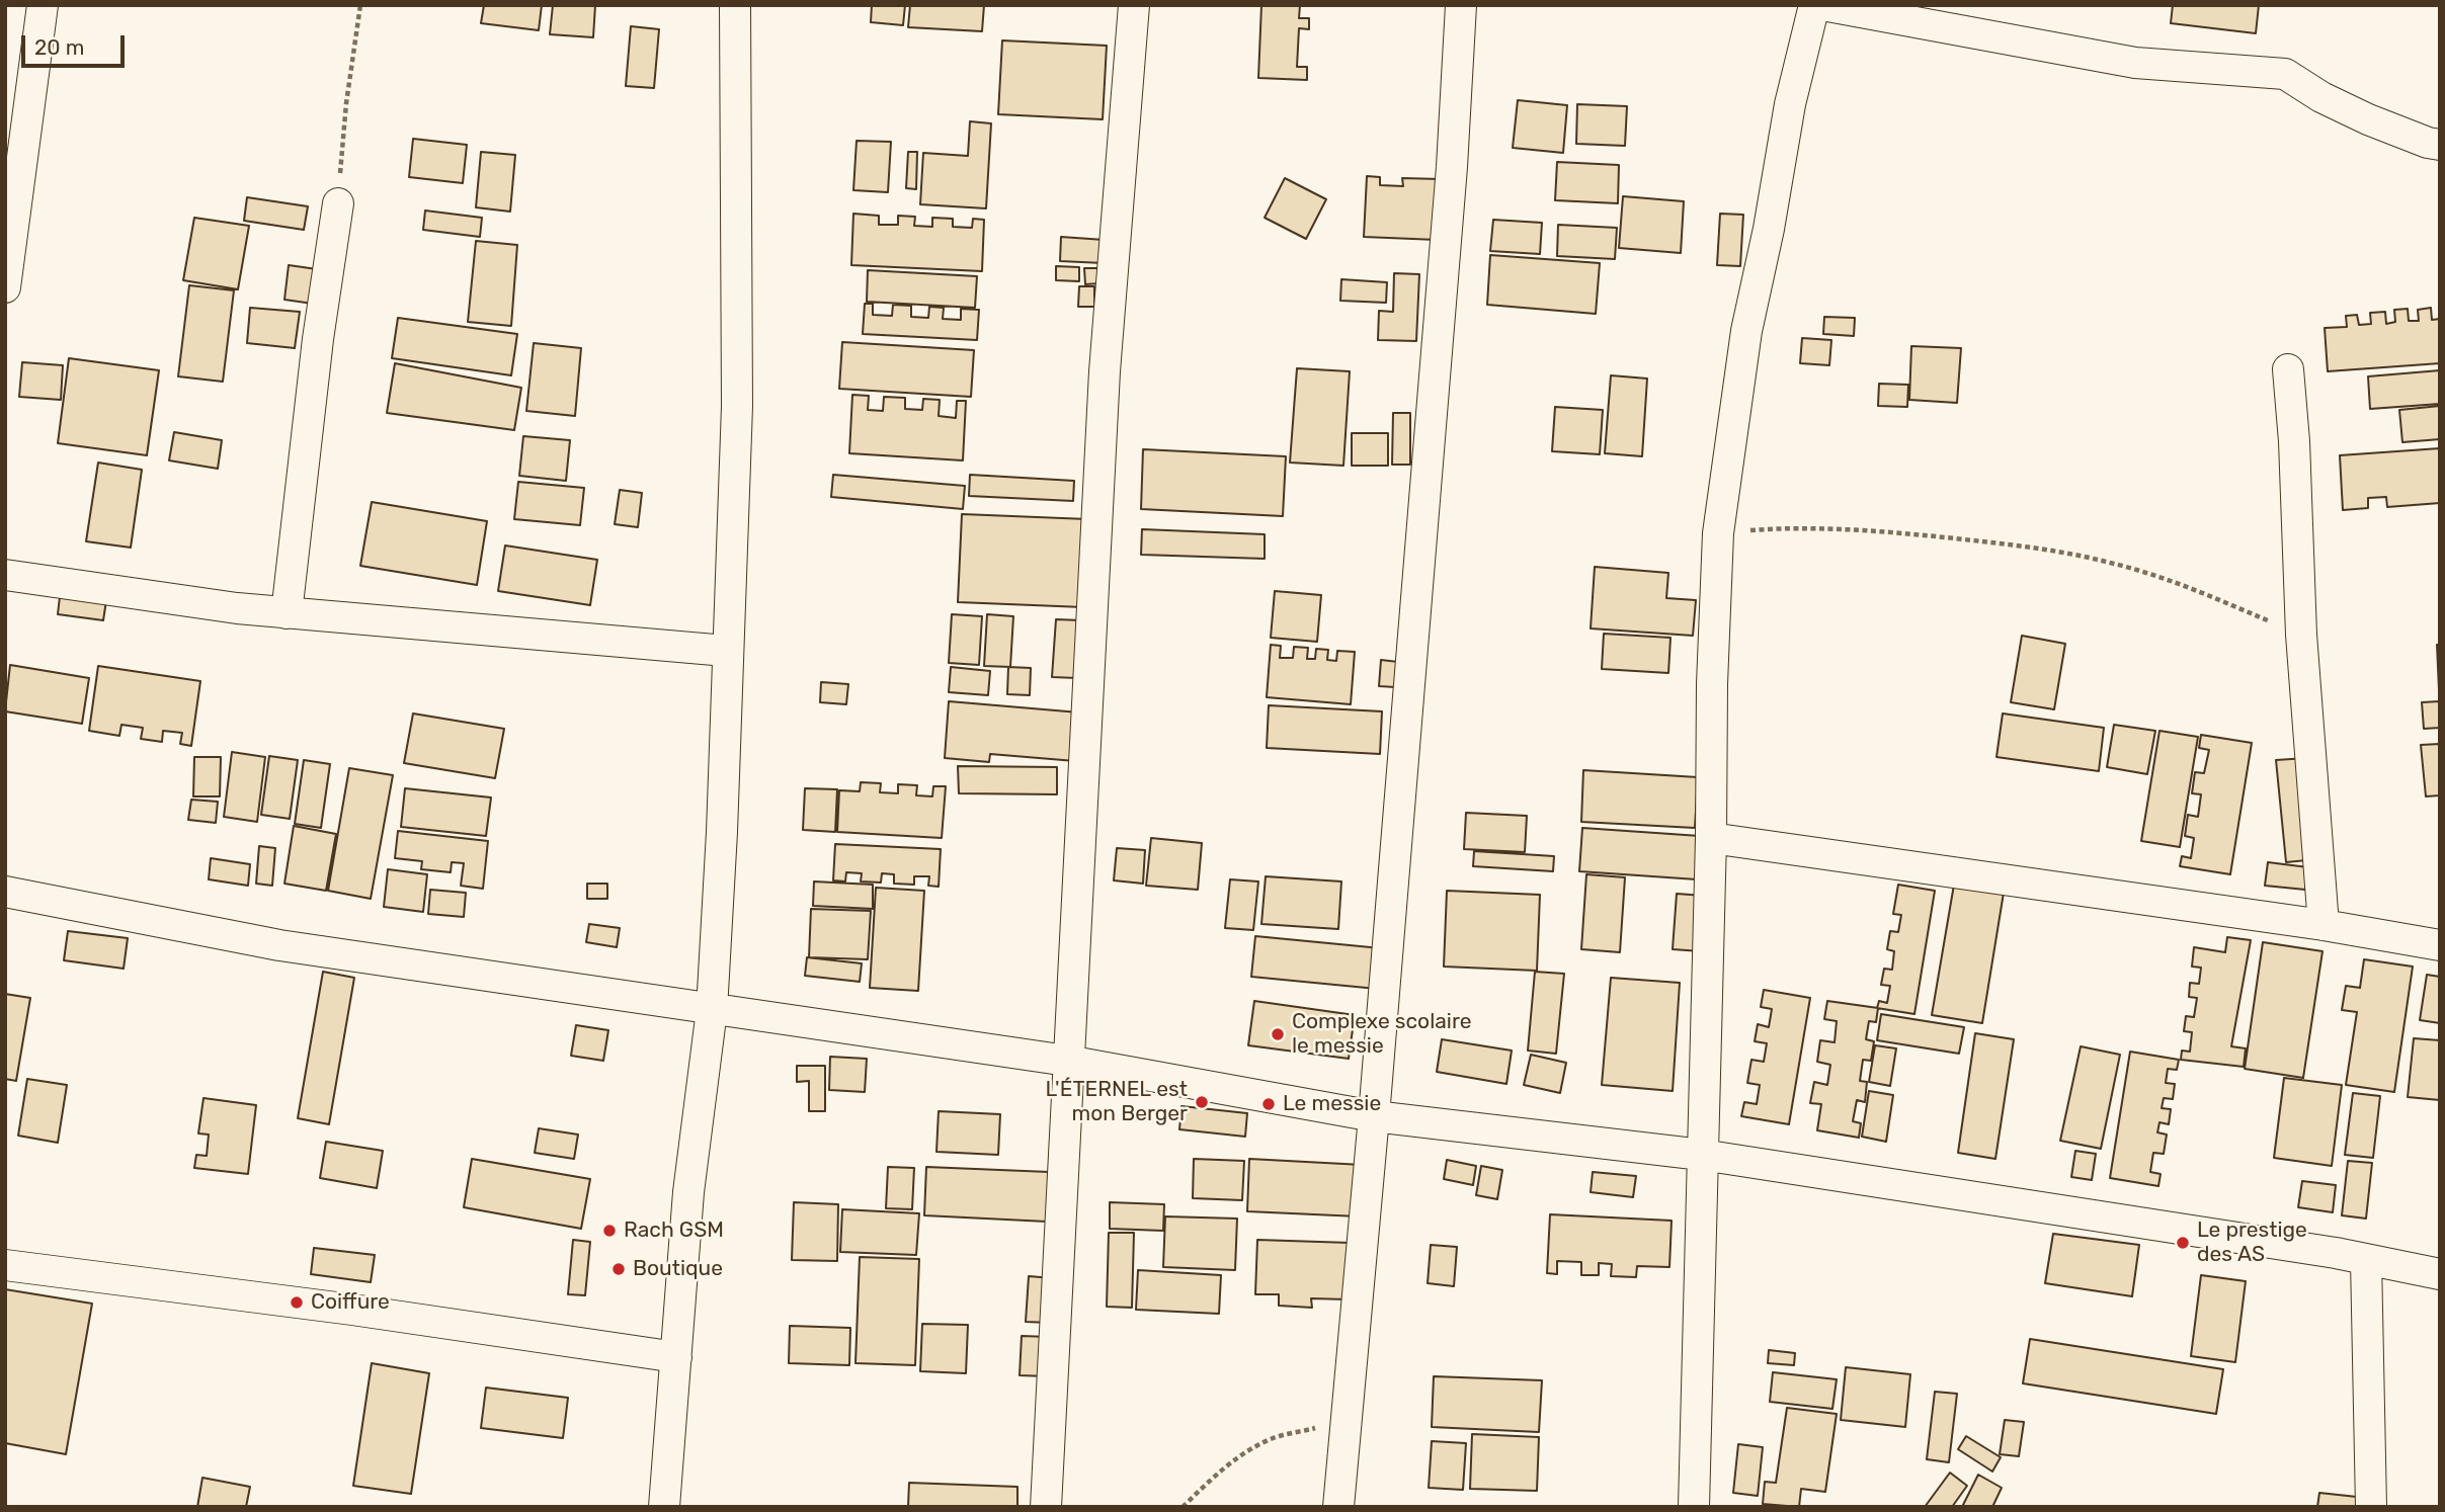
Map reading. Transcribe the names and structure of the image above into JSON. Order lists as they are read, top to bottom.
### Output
{
  "places": [
    "Complexe scolaire le messie",
    "L'ÉTERNEL est mon Berger",
    "Le messie",
    "Rach GSM",
    "Le prestige des AS",
    "Boutique",
    "Coiffure"
  ],
  "scale_bar": "20 m"
}
